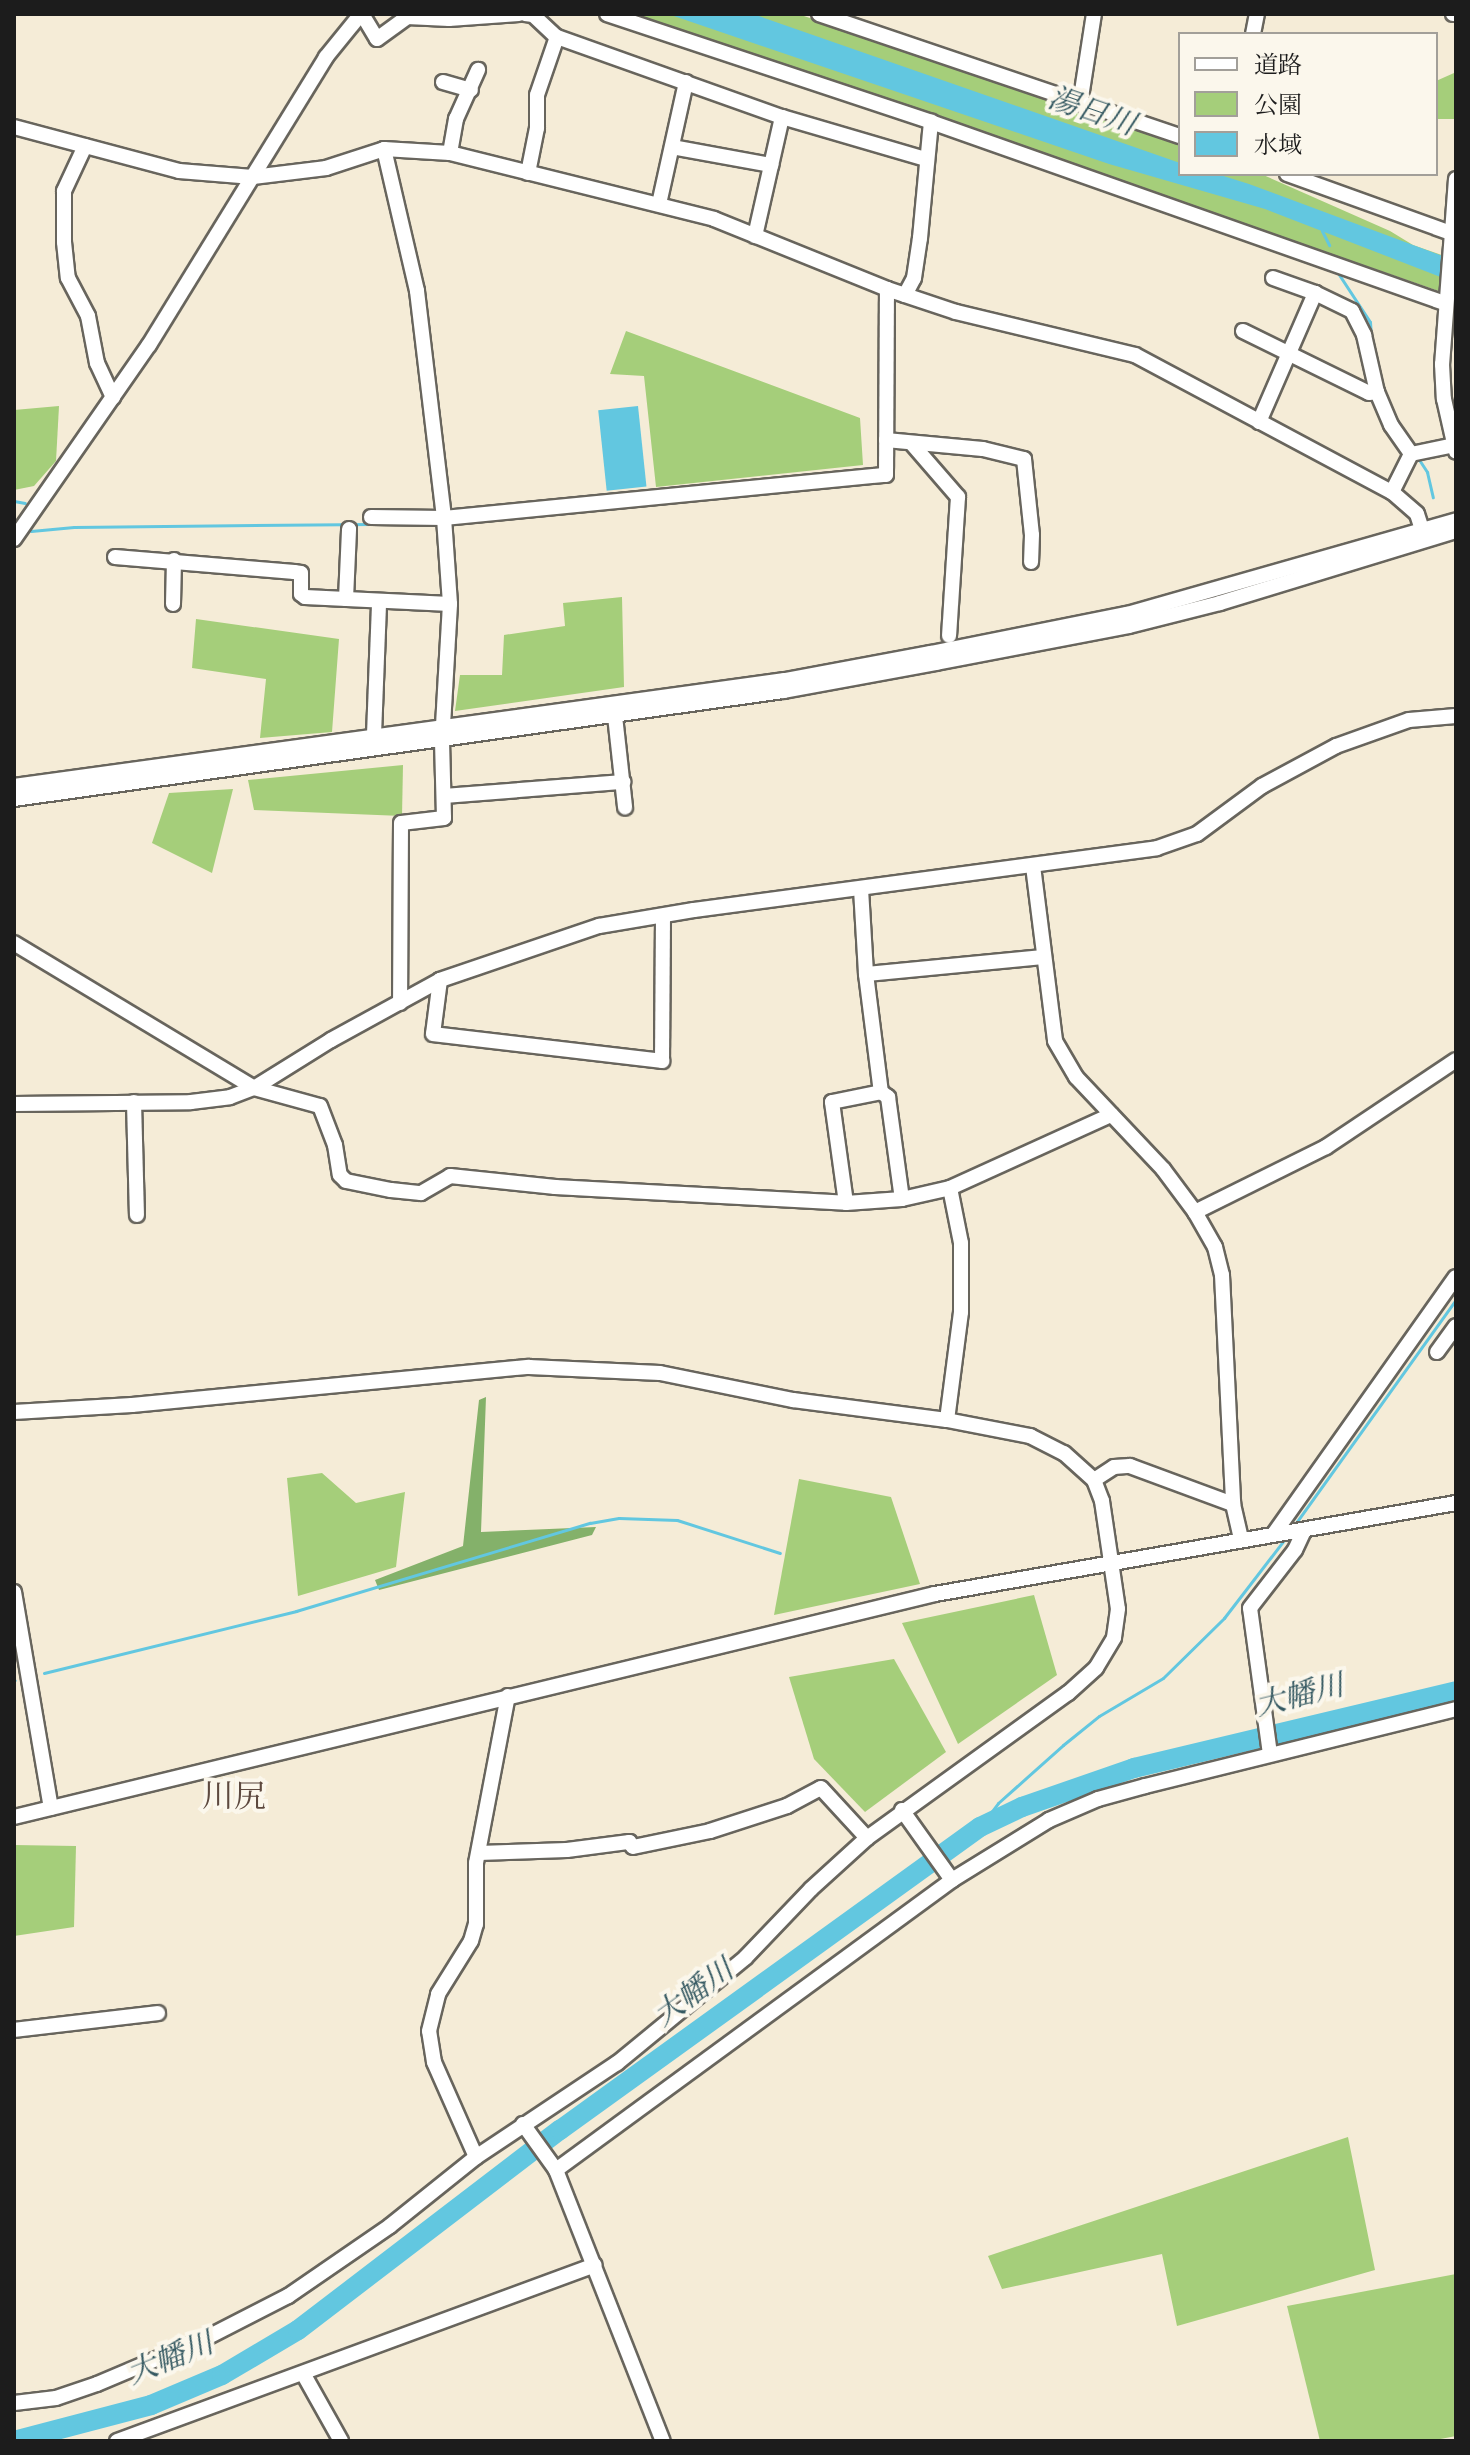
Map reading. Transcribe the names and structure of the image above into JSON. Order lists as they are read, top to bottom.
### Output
{
  "districts": ["川尻"],
  "water": ["湯日川", "大幡川"],
  "legend": ["道路", "公園", "水域"]
}
